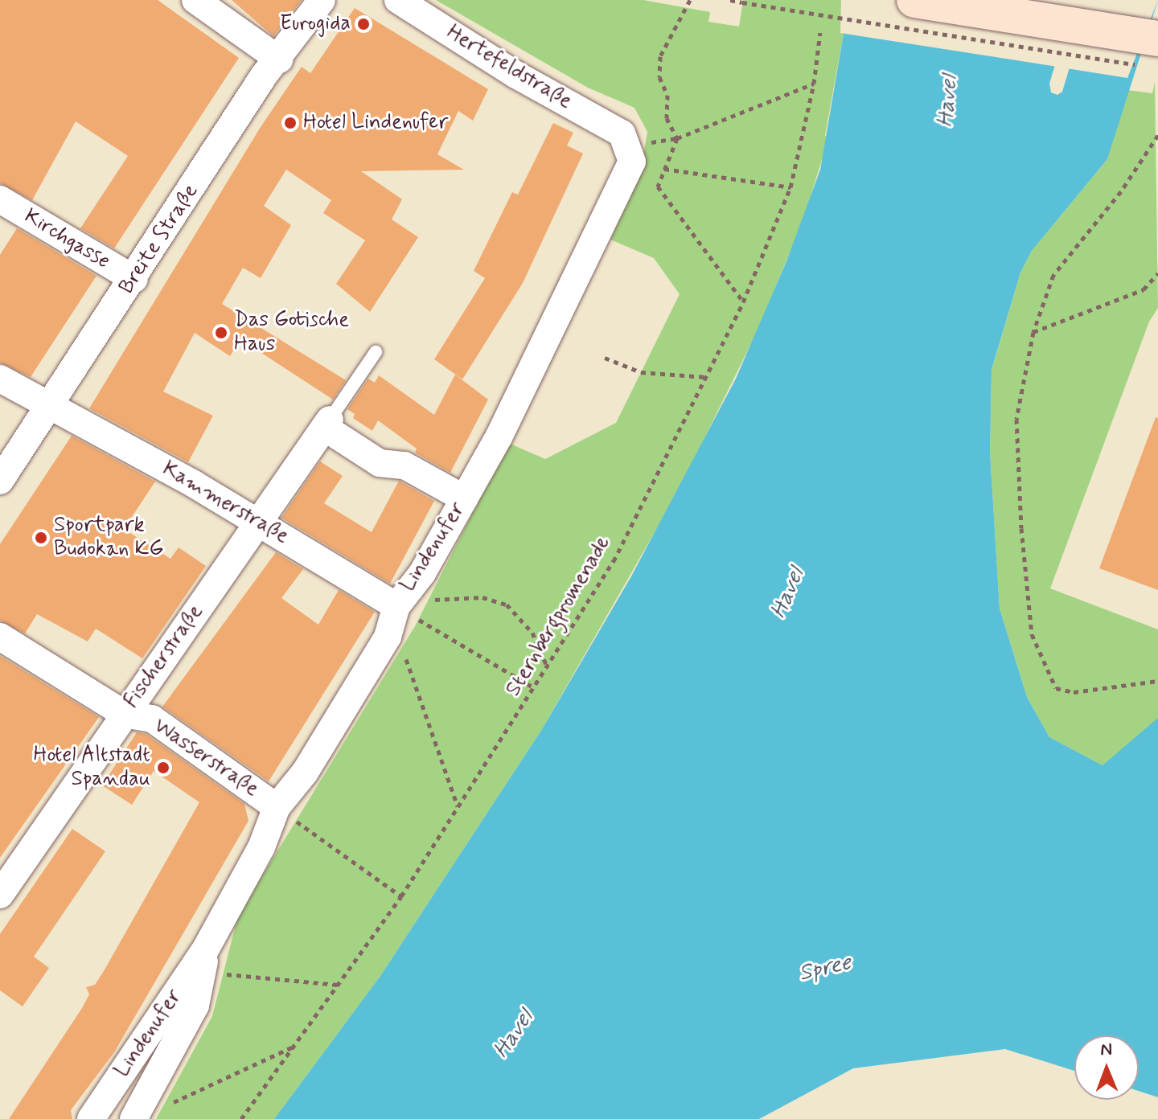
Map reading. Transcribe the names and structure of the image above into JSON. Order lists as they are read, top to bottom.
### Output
{
  "streets": {
    "street": [
      "Hertefeldstraße",
      "Kirchgasse",
      "Breite Straße",
      "Kammerstraße",
      "Lindenufer",
      "Fischerstraße",
      "Wasserstraße"
    ],
    "path": ["Sternbergpromenade"]
  },
  "crossings": [
    ["Hertefeldstraße", "Lindenufer"],
    ["Kirchgasse", "Breite Straße"],
    ["Breite Straße", "Kammerstraße"],
    ["Kammerstraße", "Lindenufer"],
    ["Kammerstraße", "Fischerstraße"],
    ["Lindenufer", "Wasserstraße"],
    ["Fischerstraße", "Wasserstraße"]
  ],
  "water": ["Havel", "Spree"],
  "places": [
    "Eurogida",
    "Hotel Lindenufer",
    "Das Gotische Haus",
    "Sportpark Budokan KG",
    "Hotel Altstadt Spandau"
  ],
  "north": "top"
}
